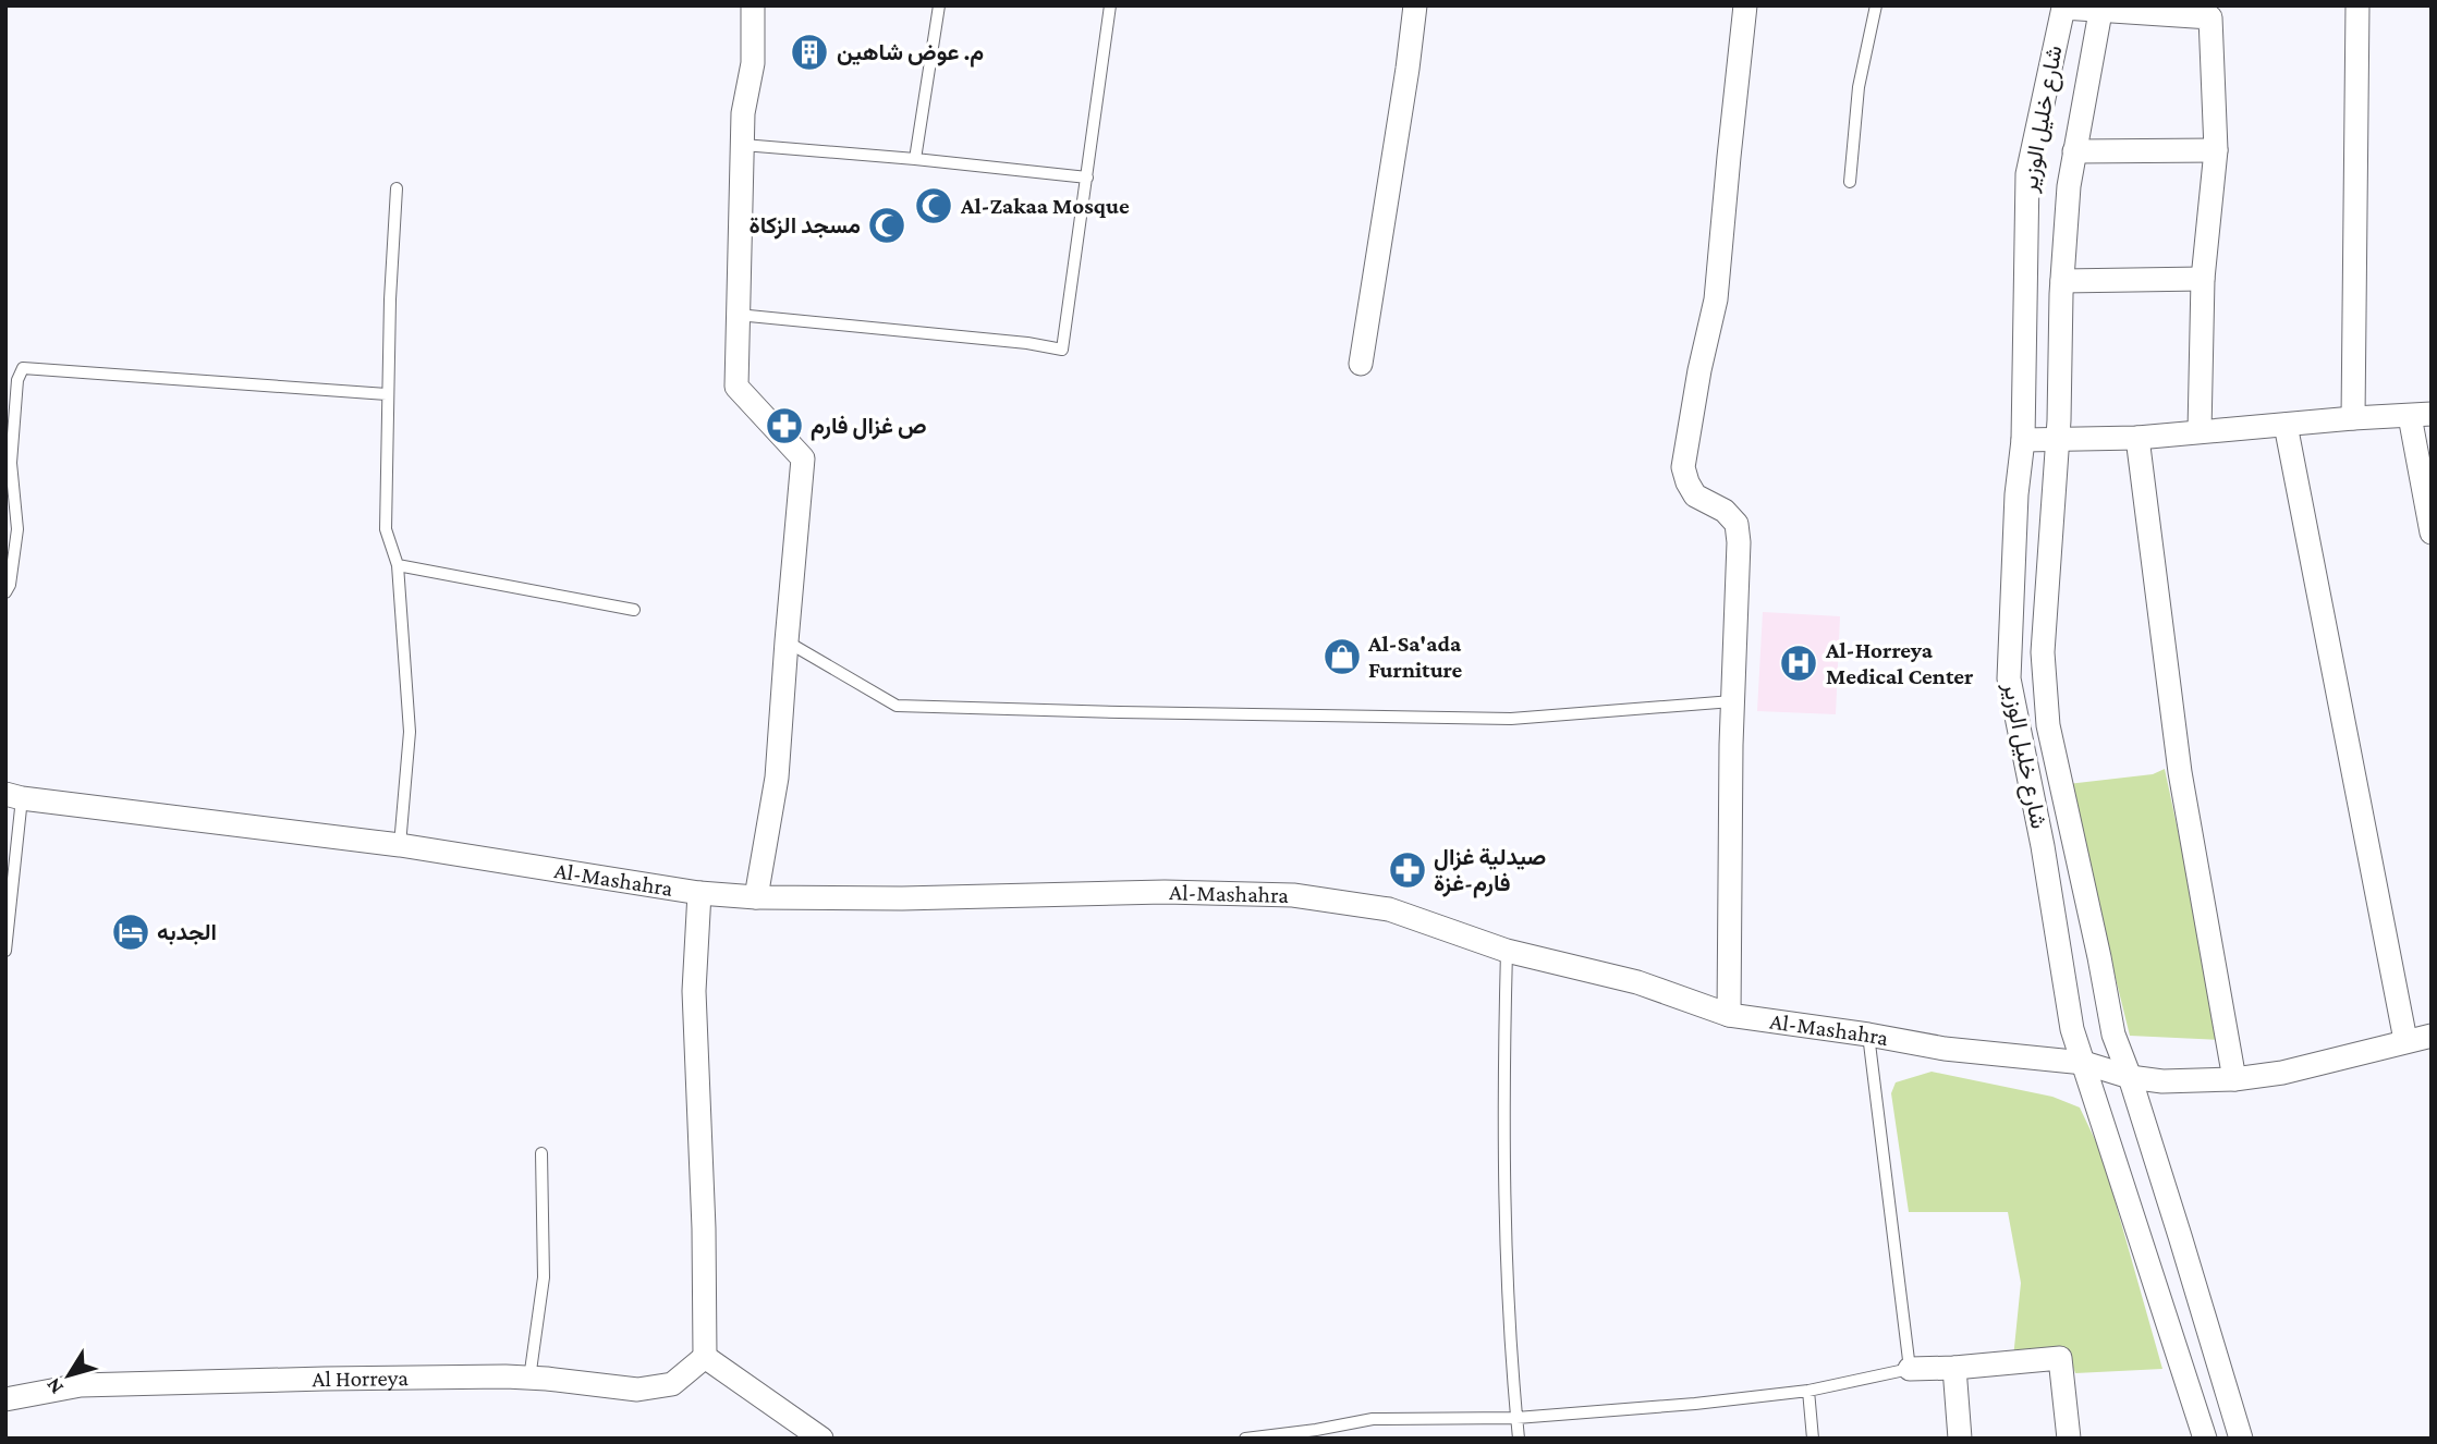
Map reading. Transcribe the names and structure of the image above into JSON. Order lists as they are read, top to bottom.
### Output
{
  "streets": {
    "street": ["شارع خليل الوزير", "Al-Mashahra", "Al Horreya"]
  },
  "crossings": [
    ["شارع خليل الوزير", "Al-Mashahra"]
  ],
  "places": {
    "building": ["م. عوض شاهين"],
    "mosque": ["Al-Zakaa Mosque", "مسجد الزكاة"],
    "pharmacy": ["ص غزال فارم", "صيدلية غزال فارم-غزة"],
    "shop": ["Al-Sa'ada Furniture"],
    "hospital": ["Al-Horreya Medical Center"],
    "hotel": ["الجدبه"]
  },
  "north": "bottom left"
}
